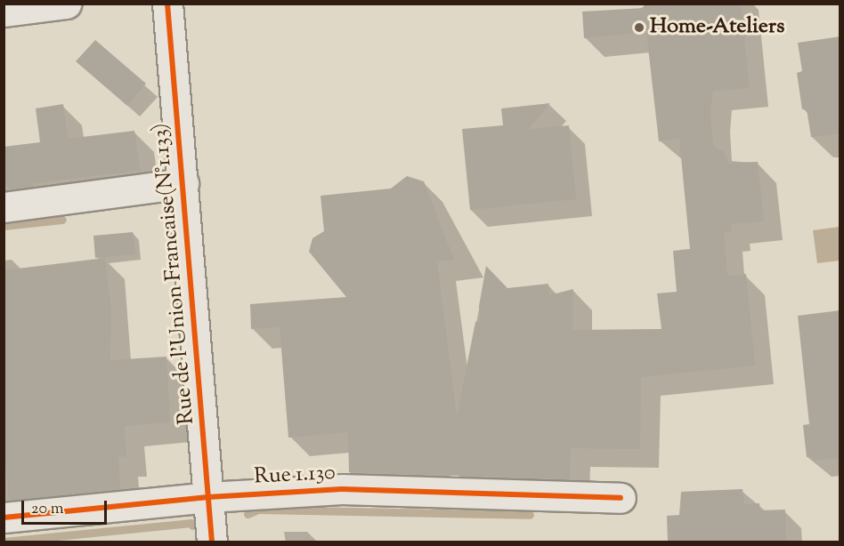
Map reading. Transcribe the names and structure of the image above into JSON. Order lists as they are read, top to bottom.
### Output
{
  "streets": {
    "street": ["Rue de l'Union Francaise(N°1.133)", "Rue 1.130"]
  },
  "crossings": [
    ["Rue de l'Union Francaise(N°1.133)", "Rue 1.130"]
  ],
  "places": ["Home-Ateliers"],
  "scale_bar": "20 m"
}
